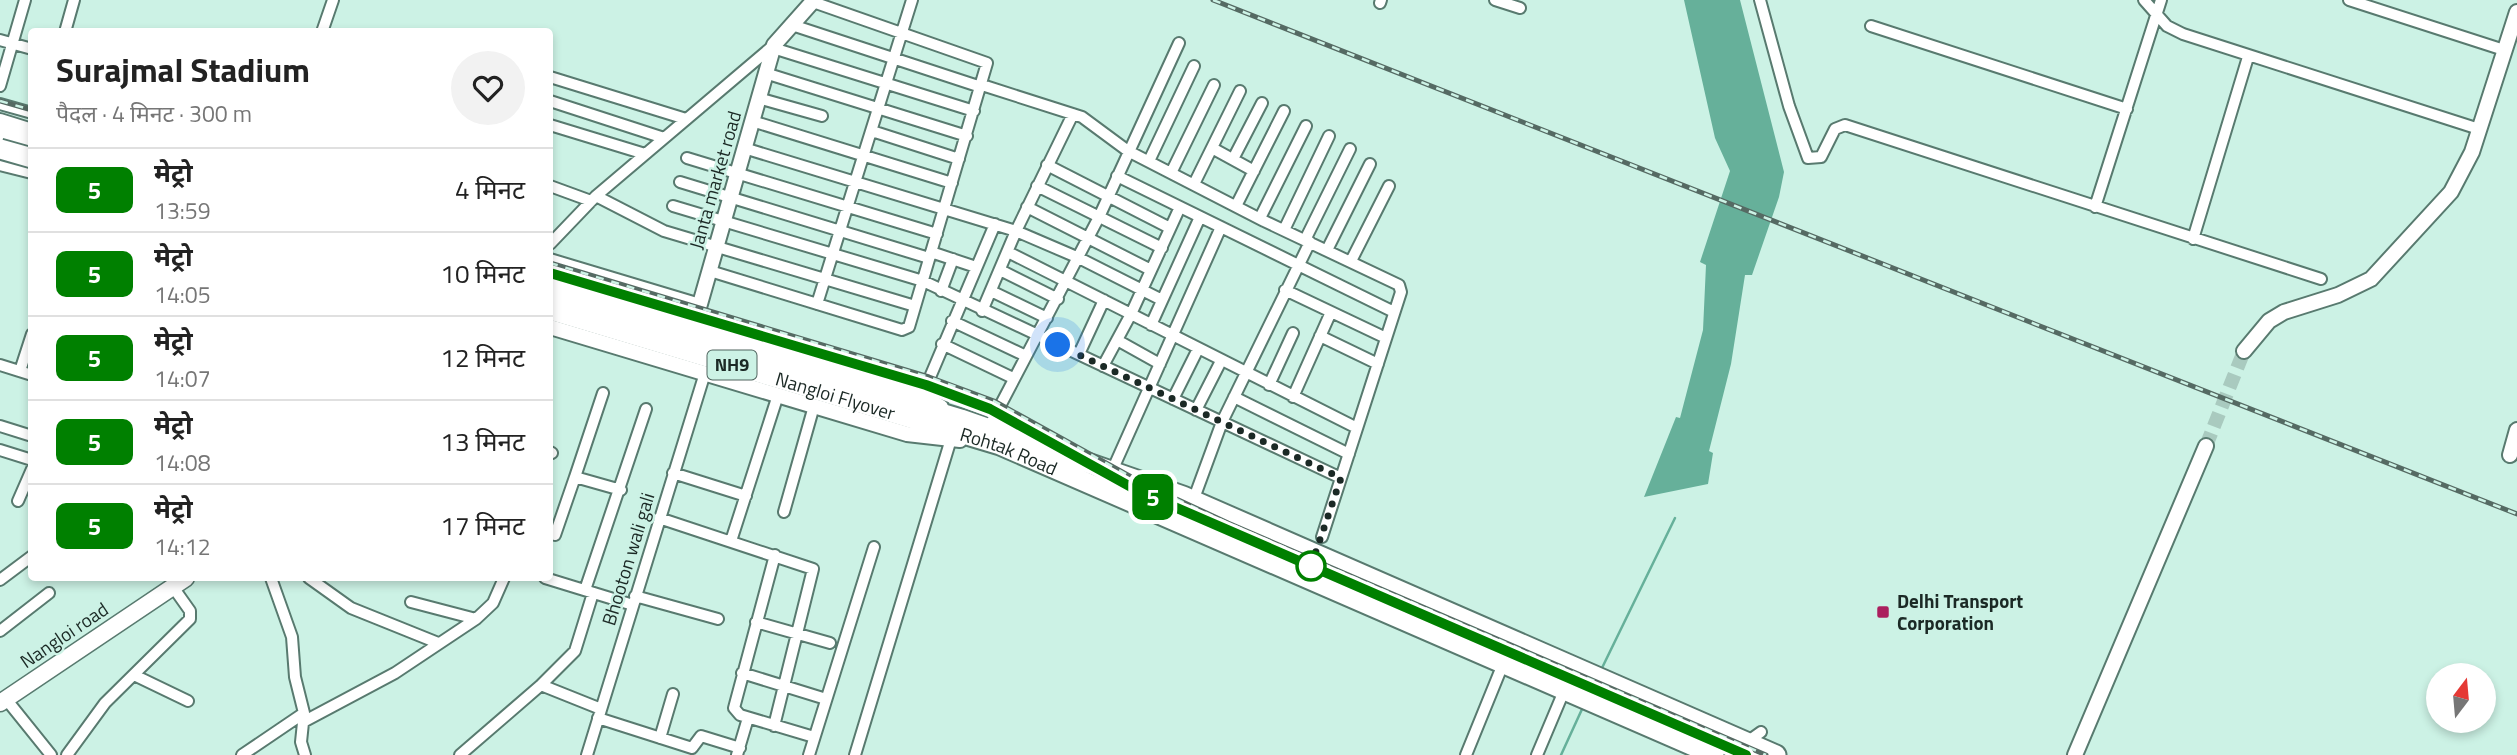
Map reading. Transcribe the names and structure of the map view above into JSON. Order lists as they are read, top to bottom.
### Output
{
  "streets": {
    "highway": ["NH9", "Nangloi Flyover", "Rohtak Road"],
    "main road": ["Nangloi road"],
    "street": ["Janta market road", "Bhooton wali gali"]
  },
  "crossings": [
    ["Nangloi Flyover", "Rohtak Road"],
    ["Rohtak Road", "Bhooton wali gali"]
  ],
  "places": {
    "transit": ["Delhi Transport Corporation"]
  },
  "lines": ["metro line 5"],
  "north": "top",
  "page": {
    "on_map": "5",
    "heading": ["Surajmal Stadium", "पैदल · 4 मिनट · 300 m"],
    "list": [
      {
        "mark": "5",
        "name": "मेट्रो",
        "note": "13:59",
        "value": "4 मिनट"
      },
      {
        "mark": "5",
        "name": "मेट्रो",
        "note": "14:05",
        "value": "10 मिनट"
      },
      {
        "mark": "5",
        "name": "मेट्रो",
        "note": "14:07",
        "value": "12 मिनट"
      },
      {
        "mark": "5",
        "name": "मेट्रो",
        "note": "14:08",
        "value": "13 मिनट"
      },
      {
        "mark": "5",
        "name": "मेट्रो",
        "note": "14:12",
        "value": "17 मिनट"
      }
    ]
  }
}
